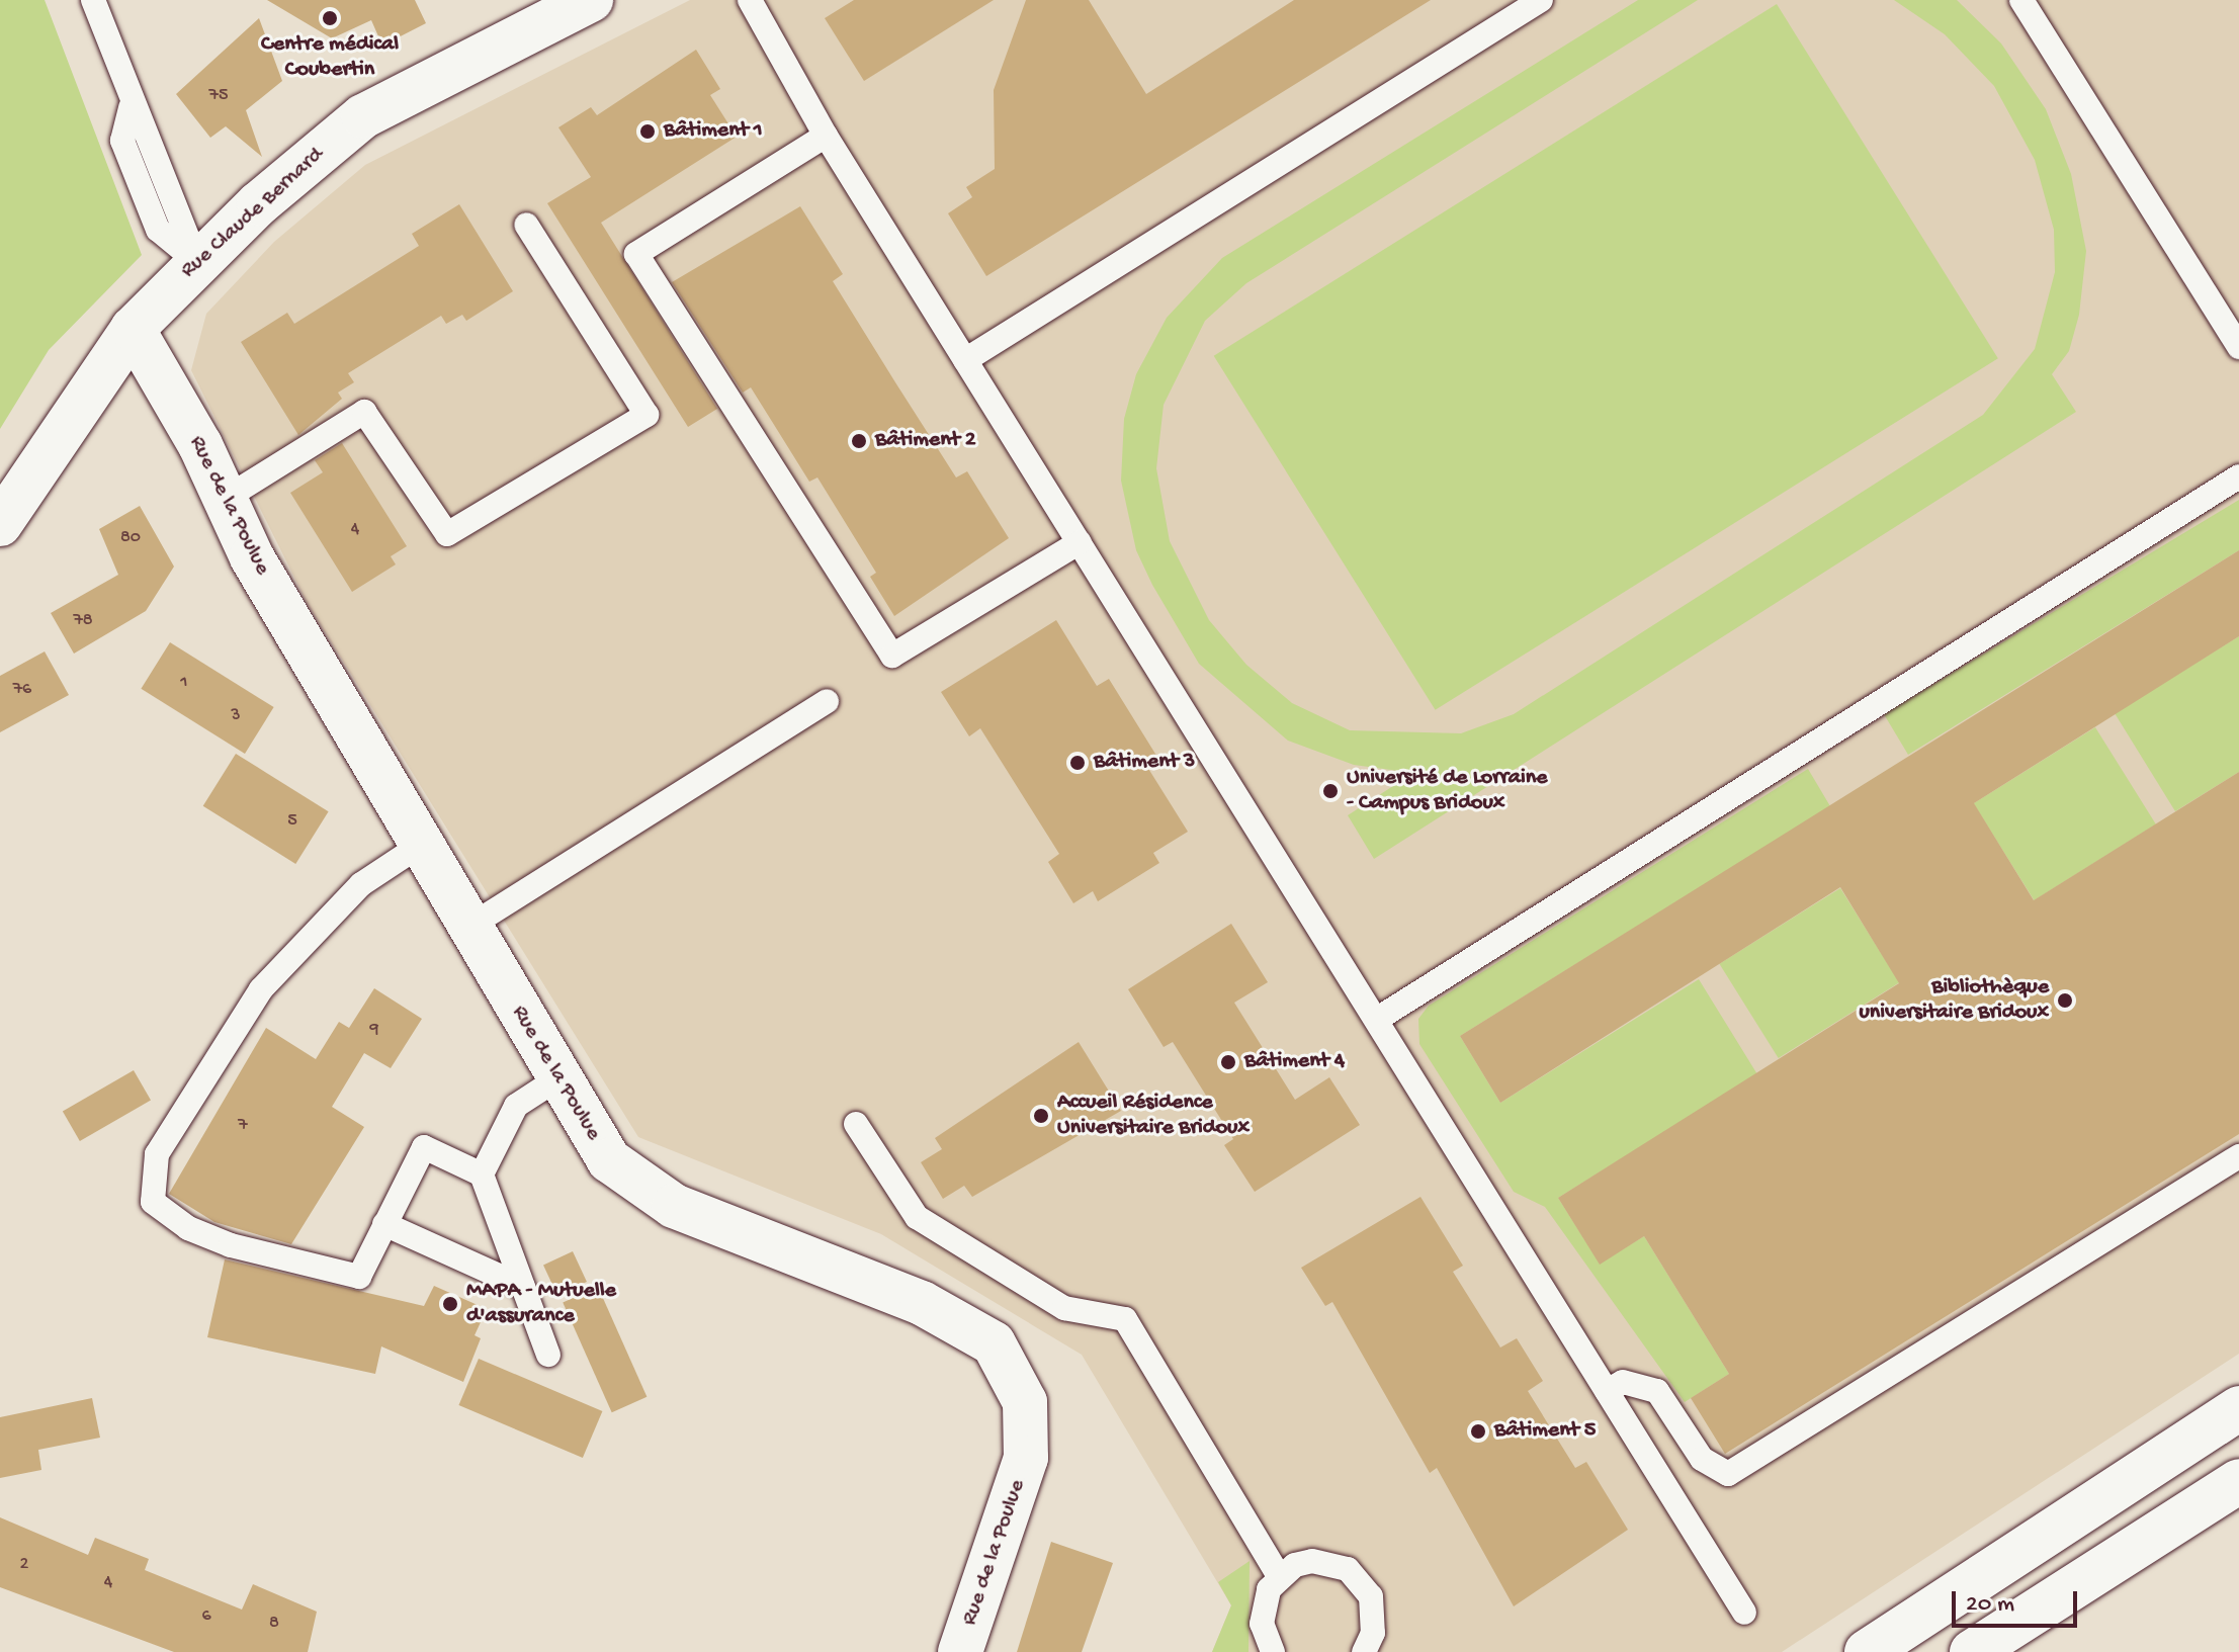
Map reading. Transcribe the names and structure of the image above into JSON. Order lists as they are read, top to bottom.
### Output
{
  "streets": {
    "street": ["Rue Claude Bernard", "Rue de la Poulue"]
  },
  "crossings": [
    ["Rue Claude Bernard", "Rue de la Poulue"]
  ],
  "places": [
    "Centre médical Coubertin",
    "Bâtiment 1",
    "Bâtiment 2",
    "Bâtiment 3",
    "Université de Lorraine - Campus Bridoux",
    "Bibliothèque universitaire Bridoux",
    "Bâtiment 4",
    "Accueil Résidence Universitaire Bridoux",
    "MAPA - Mutuelle d'assurance",
    "Bâtiment 5"
  ],
  "house_numbers": [
    "75",
    "4",
    "80",
    "78",
    "1",
    "76",
    "3",
    "5",
    "9",
    "7",
    "2",
    "4",
    "6",
    "8"
  ],
  "scale_bar": "20 m"
}
